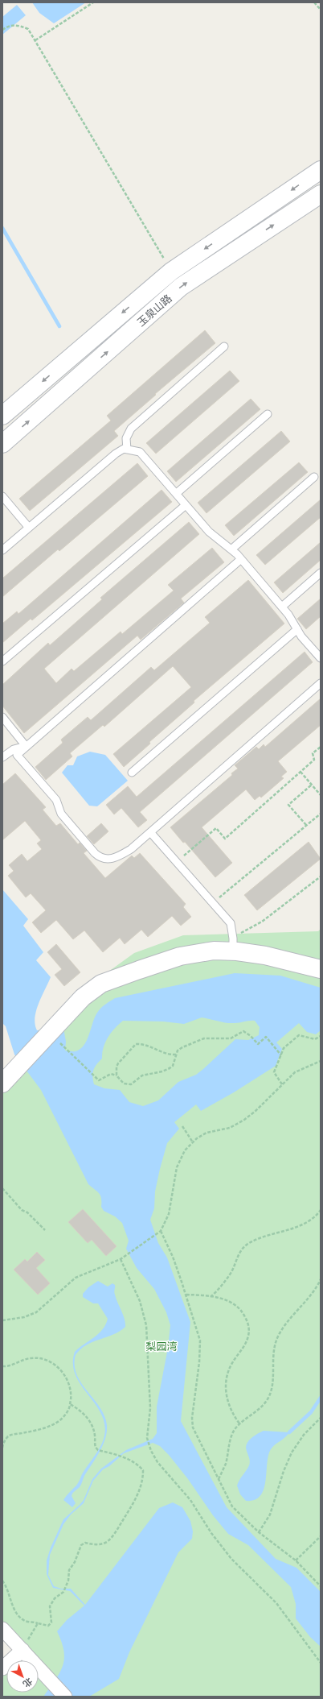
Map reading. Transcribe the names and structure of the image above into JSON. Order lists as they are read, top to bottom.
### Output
{
  "streets": {
    "street": ["玉泉山路"]
  },
  "parks": ["梨园湾"],
  "north": "bottom right"
}
